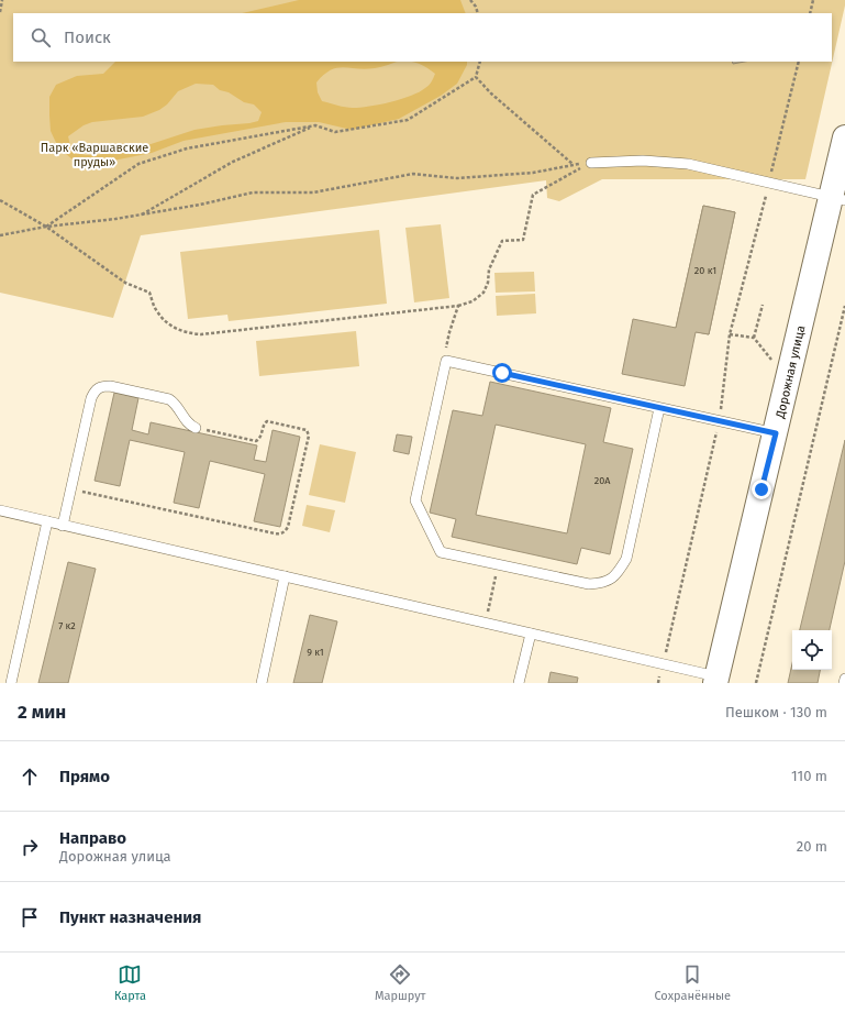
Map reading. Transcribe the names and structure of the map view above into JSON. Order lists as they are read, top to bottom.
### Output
{
  "streets": {
    "main road": ["Дорожная улица"]
  },
  "parks": ["Парк «Варшавские пруды»"],
  "house_numbers": [
    "20 к1",
    "20А",
    "7 к2",
    "9 к1"
  ],
  "page": {
    "search": "Поиск",
    "heading": ["2 мин", "Пешком · 130 m"],
    "list": [
      ["Прямо", "110 m"],
      ["Направо", "Дорожная улица", "20 m"],
      "Пункт назначения"
    ],
    "nav": ["Карта", "Маршрут", "Сохранённые"]
  }
}
